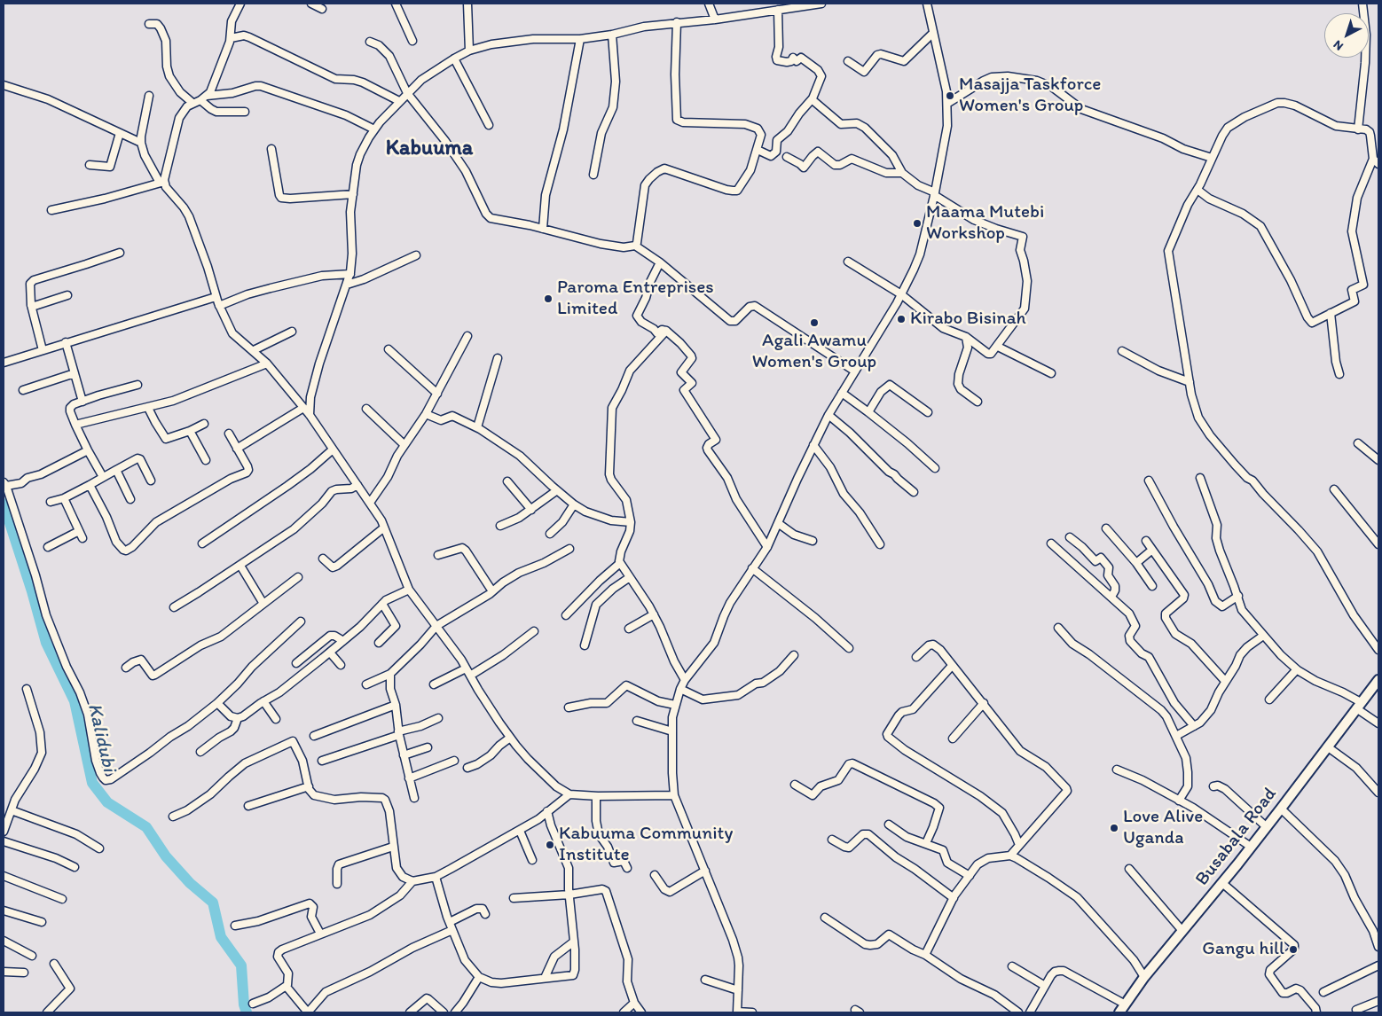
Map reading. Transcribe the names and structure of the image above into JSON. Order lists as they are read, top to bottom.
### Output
{
  "streets": {
    "street": ["Busabala Road"]
  },
  "districts": ["Kabuuma"],
  "water": ["Kalidubi"],
  "places": [
    "Masajja Taskforce Women's Group",
    "Maama Mutebi Workshop",
    "Paroma Entreprises Limited",
    "Kirabo Bisinah",
    "Agali Awamu Women's Group",
    "Love Alive Uganda",
    "Kabuuma Community Institute",
    "Gangu hill"
  ],
  "north": "bottom left"
}
